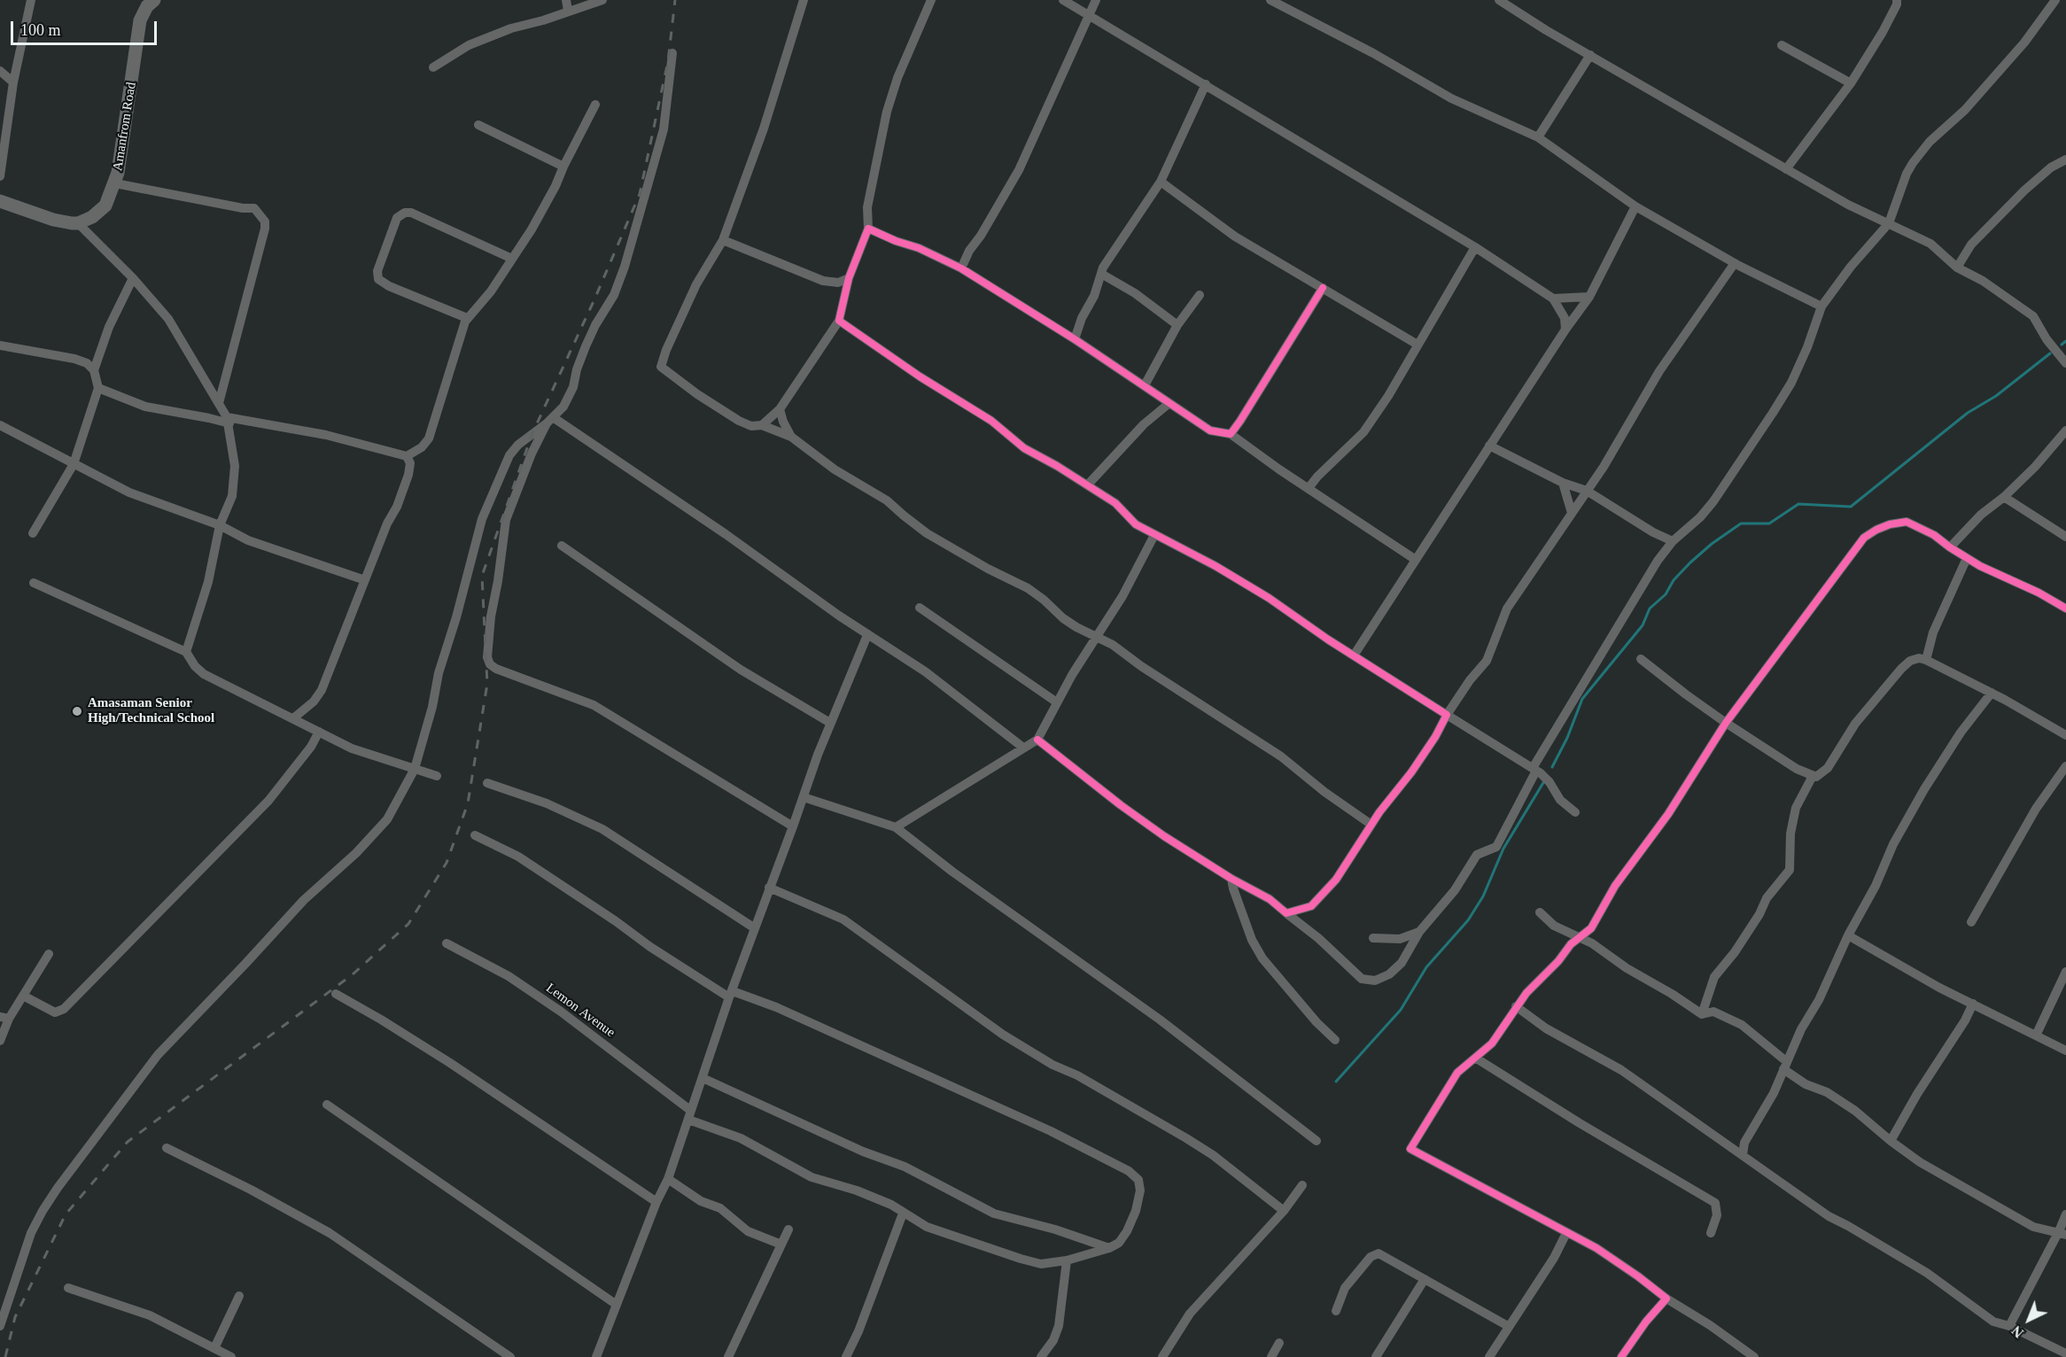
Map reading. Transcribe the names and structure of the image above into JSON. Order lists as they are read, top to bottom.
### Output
{
  "streets": {
    "street": ["Amanfrom Road", "Lemon Avenue"]
  },
  "places": ["Amasaman Senior High/Technical School"],
  "scale_bar": "100 m",
  "north": "bottom left"
}
